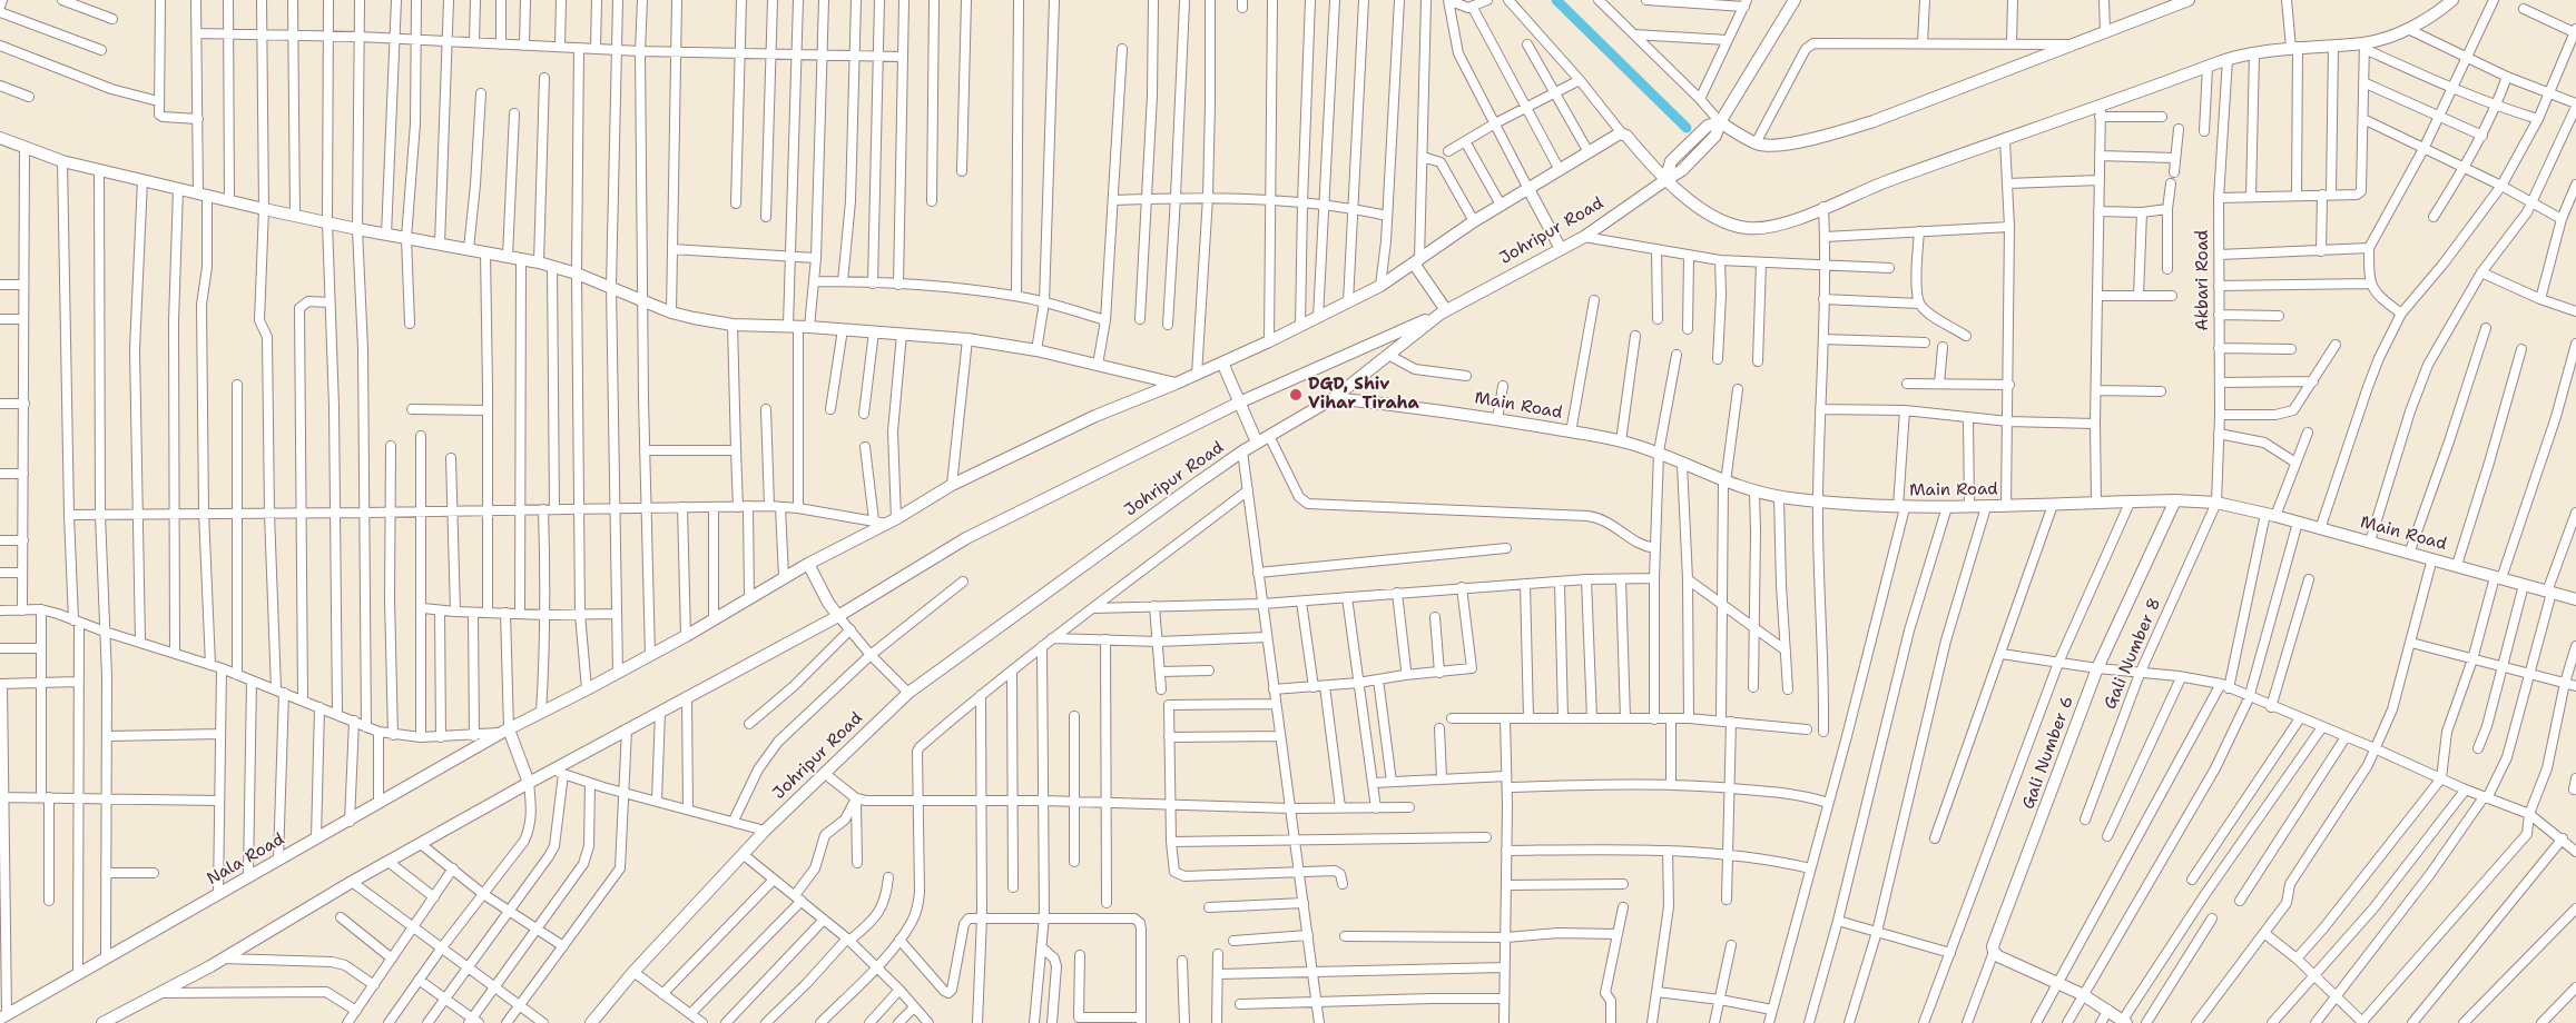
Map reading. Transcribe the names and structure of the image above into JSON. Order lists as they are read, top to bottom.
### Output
{
  "streets": {
    "street": [
      "Johripur Road",
      "Akbari Road",
      "Main Road",
      "Gali Number 8",
      "Gali Number 6",
      "Nala Road"
    ]
  },
  "crossings": [
    ["Johripur Road", "Main Road"],
    ["Akbari Road", "Main Road"],
    ["Akbari Road", "Gali Number 8"],
    ["Main Road", "Gali Number 8"],
    ["Main Road", "Gali Number 6"]
  ],
  "places": ["DGD, Shiv Vihar Tiraha"]
}
